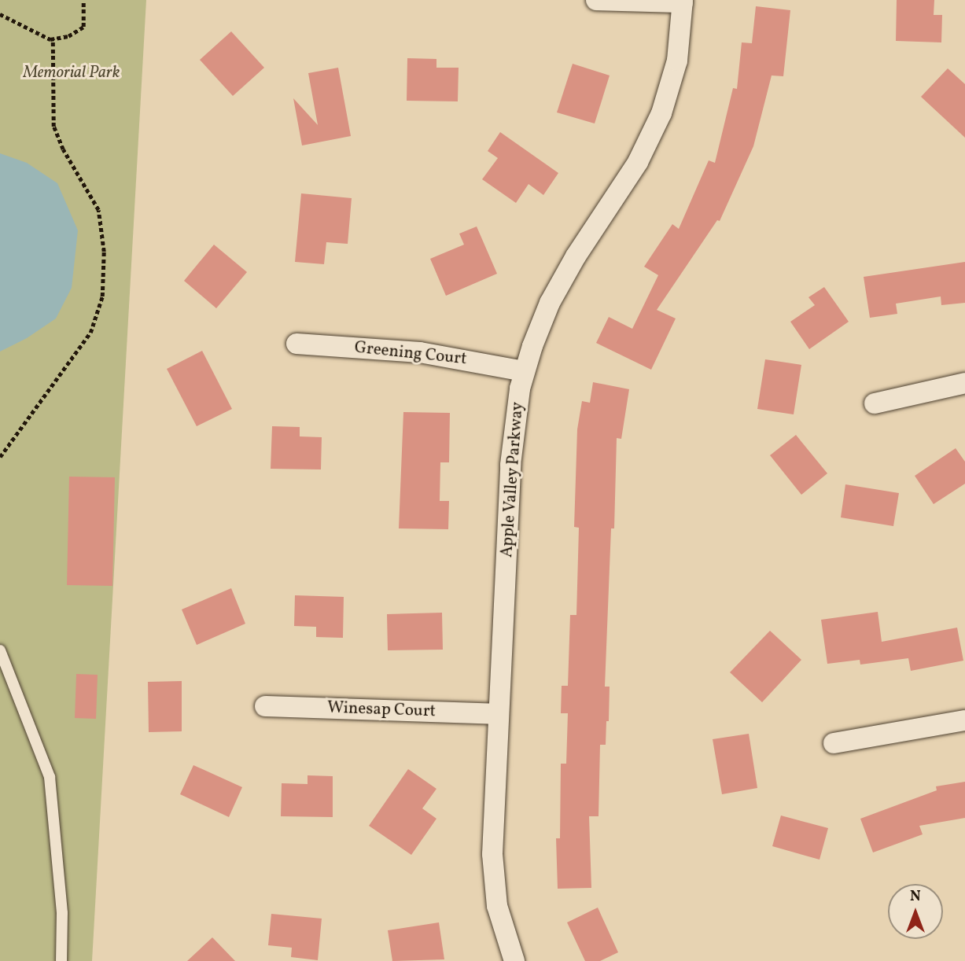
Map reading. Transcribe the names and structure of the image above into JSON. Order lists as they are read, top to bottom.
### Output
{
  "streets": {
    "street": ["Greening Court", "Apple Valley Parkway", "Winesap Court"]
  },
  "crossings": [
    ["Greening Court", "Apple Valley Parkway"],
    ["Apple Valley Parkway", "Winesap Court"]
  ],
  "parks": ["Memorial Park"],
  "north": "top"
}
